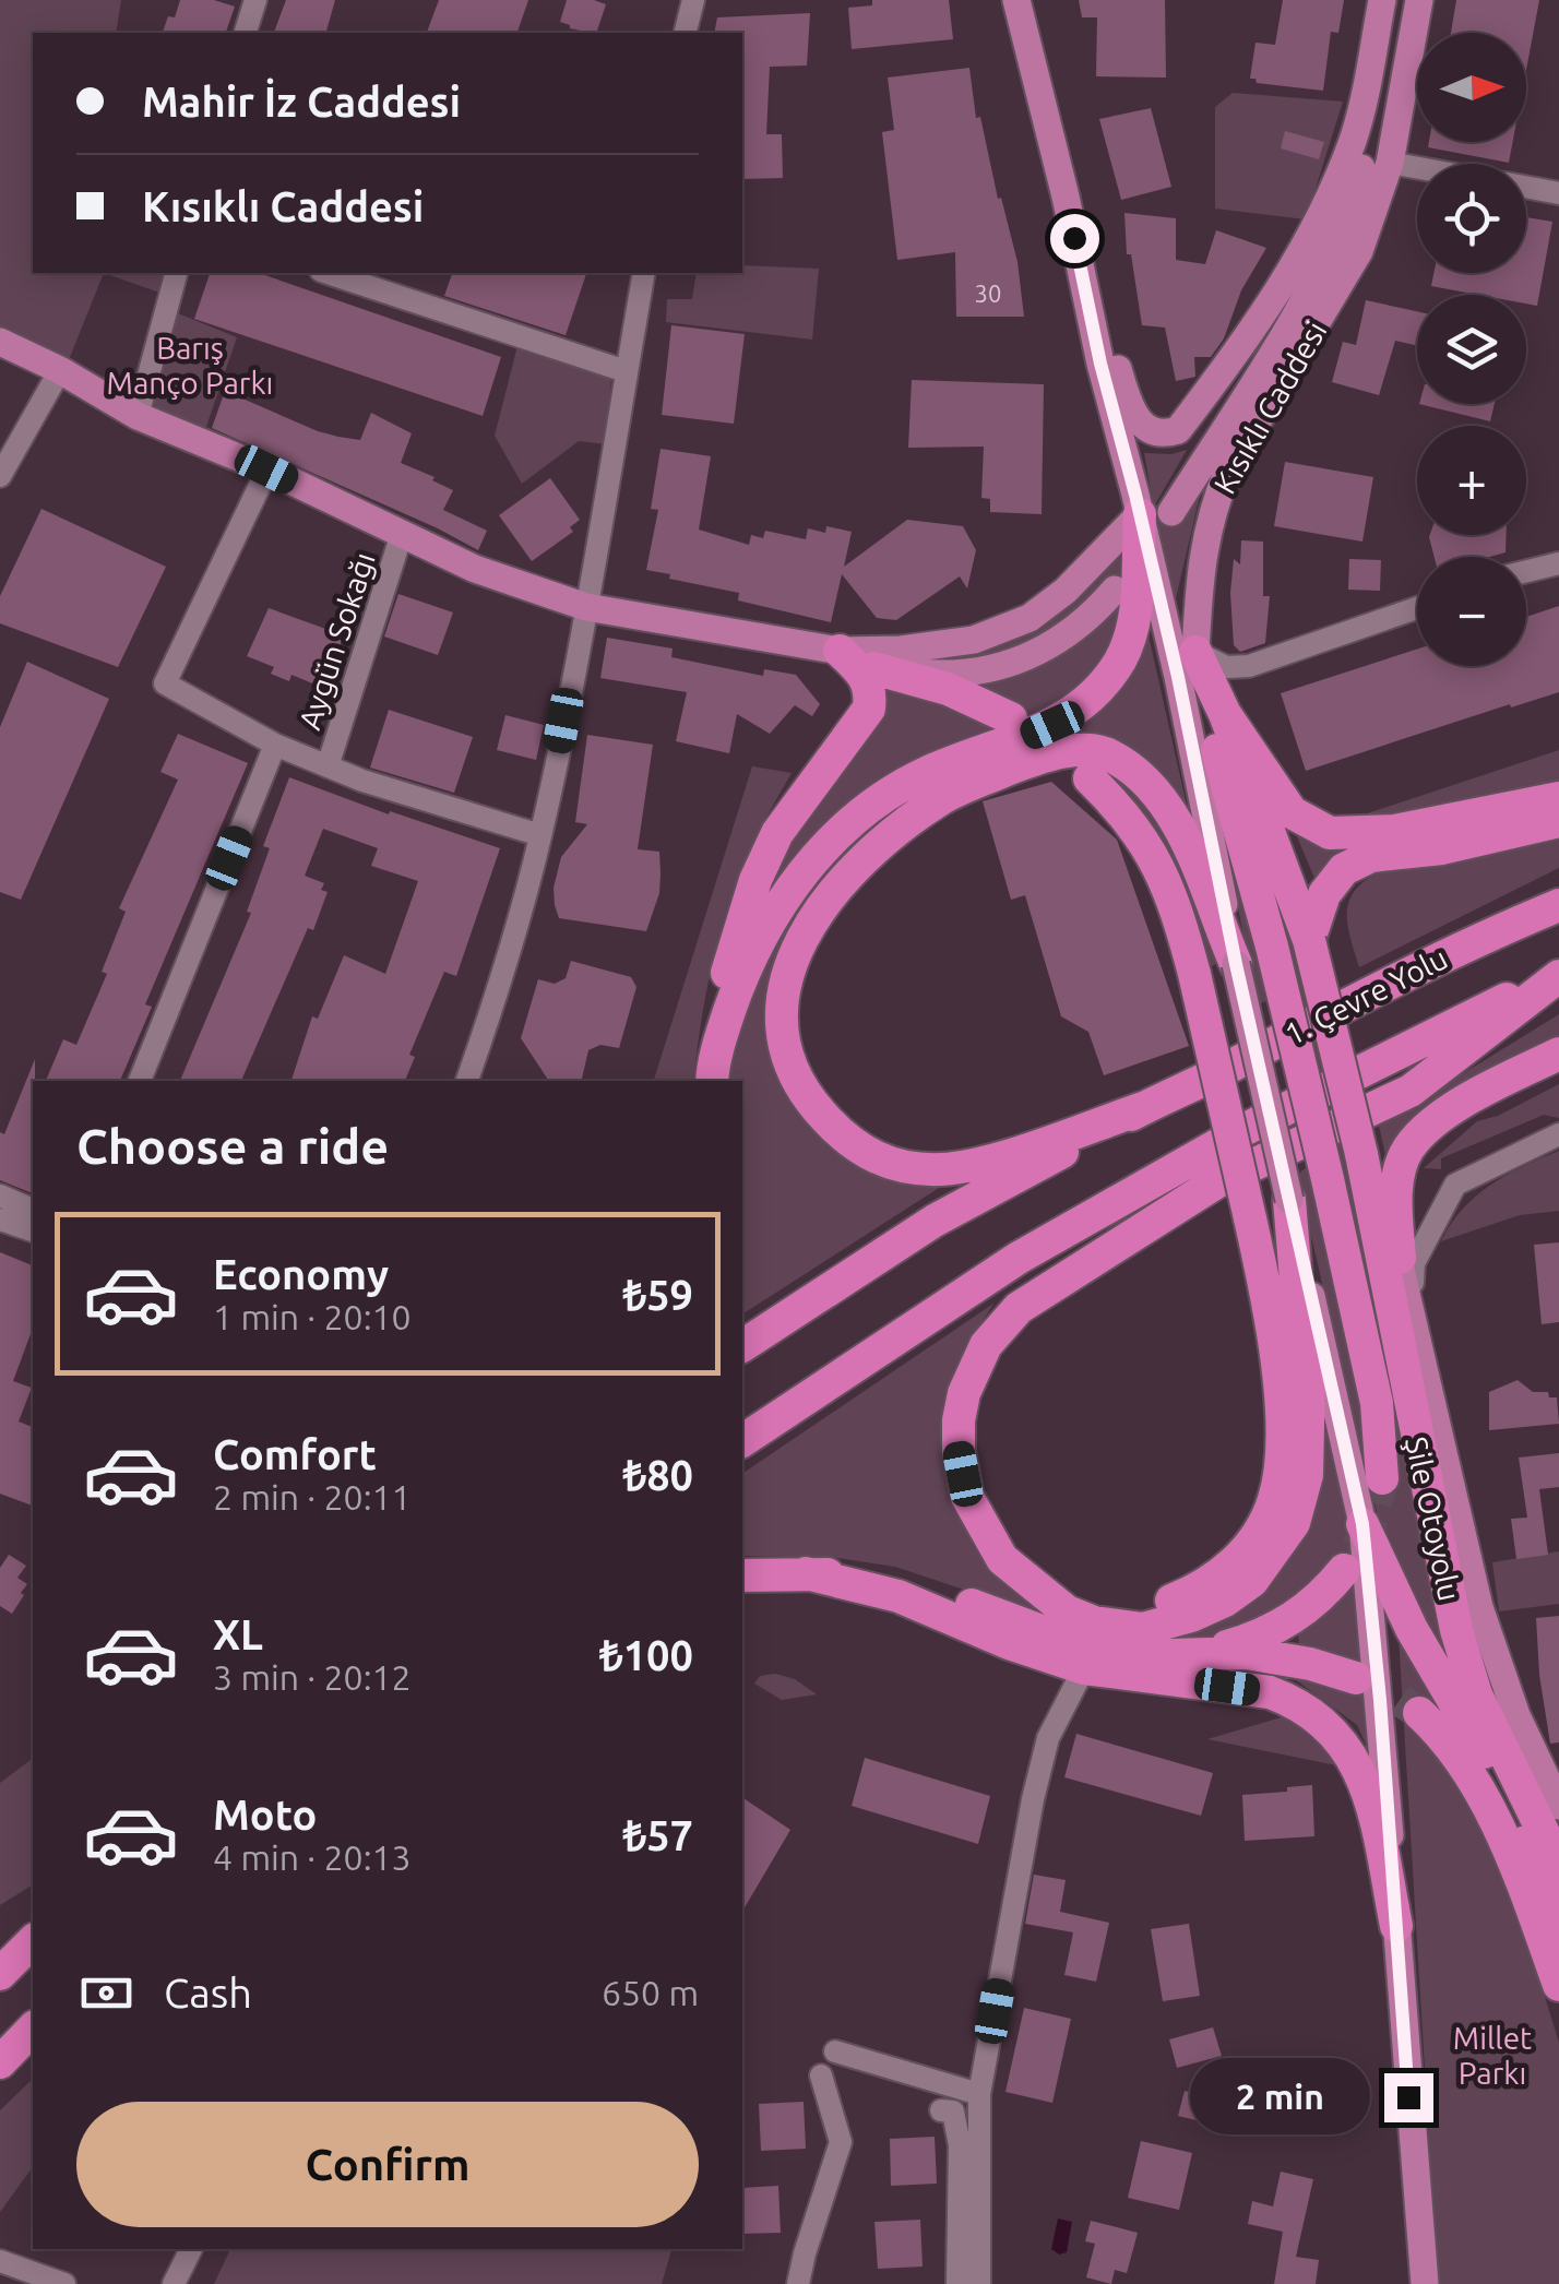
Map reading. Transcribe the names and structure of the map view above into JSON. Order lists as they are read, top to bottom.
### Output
{
  "streets": {
    "highway": ["Kısıklı Caddesi", "1. Çevre Yolu", "Şile Otoyolu"],
    "street": ["Aygün Sokağı"]
  },
  "crossings": [
    ["Kısıklı Caddesi", "Şile Otoyolu"]
  ],
  "parks": ["Barış Manço Parkı", "Millet Parkı"],
  "house_numbers": ["30"],
  "north": "right",
  "page": {
    "map_buttons": ["+", "−"],
    "banner": ["Mahir İz Caddesi", "Kısıklı Caddesi"],
    "heading": "Choose a ride",
    "list": [
      {
        "name": "Economy",
        "note": "1 min · 20:10",
        "value": "₺59"
      },
      {
        "name": "Comfort",
        "note": "2 min · 20:11",
        "value": "₺80"
      },
      {
        "name": "XL",
        "note": "3 min · 20:12",
        "value": "₺100"
      },
      {
        "name": "Moto",
        "note": "4 min · 20:13",
        "value": "₺57"
      }
    ],
    "pay": ["Cash", "650 m"],
    "bubble": "2 min",
    "buttons": "Confirm"
  }
}
